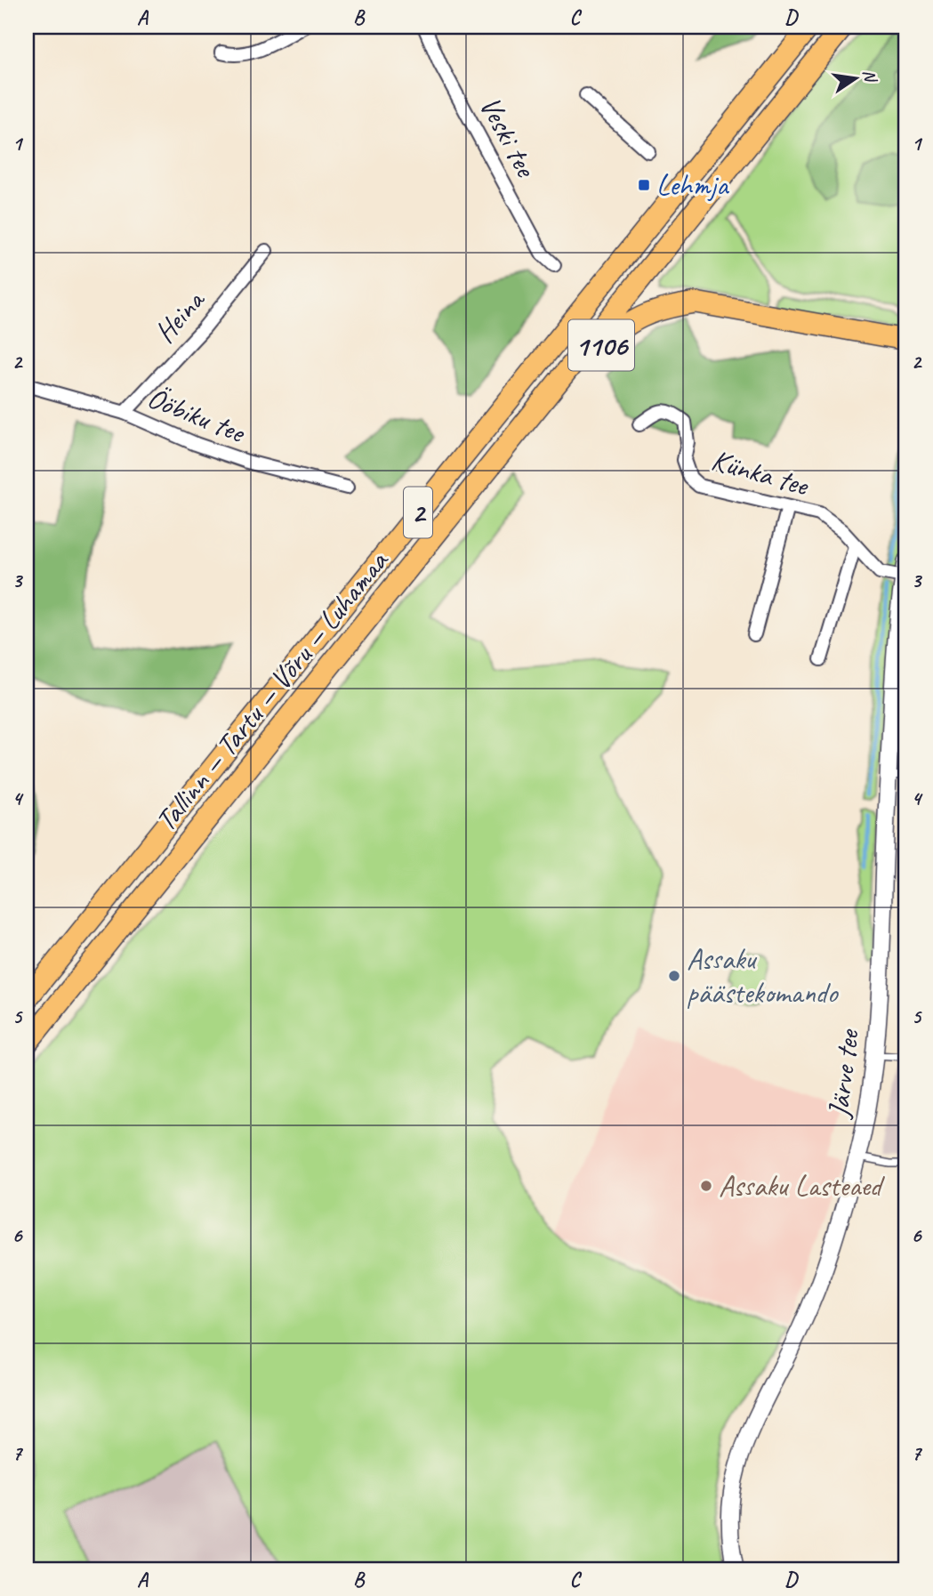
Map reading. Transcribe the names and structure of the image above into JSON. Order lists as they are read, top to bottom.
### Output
{
  "streets": {
    "highway": ["1106", "2", "Tallinn — Tartu — Võru — Luhamaa"],
    "street": [
      "Veski tee",
      "Heina",
      "Ööbiku tee",
      "Künka tee",
      "Järve tee"
    ]
  },
  "crossings": [
    ["Heina", "Ööbiku tee"],
    ["1106", "Tallinn — Tartu — Võru — Luhamaa"],
    ["Künka tee", "Järve tee"]
  ],
  "places": {
    "transit": ["Lehmja"],
    "other": ["Assaku päästekomando", "Assaku Lasteaed"]
  },
  "north": "right",
  "grid": {
    "columns": [
      "A",
      "B",
      "C",
      "D"
    ],
    "rows": [
      "1",
      "2",
      "3",
      "4",
      "5",
      "6",
      "7"
    ]
  }
}
